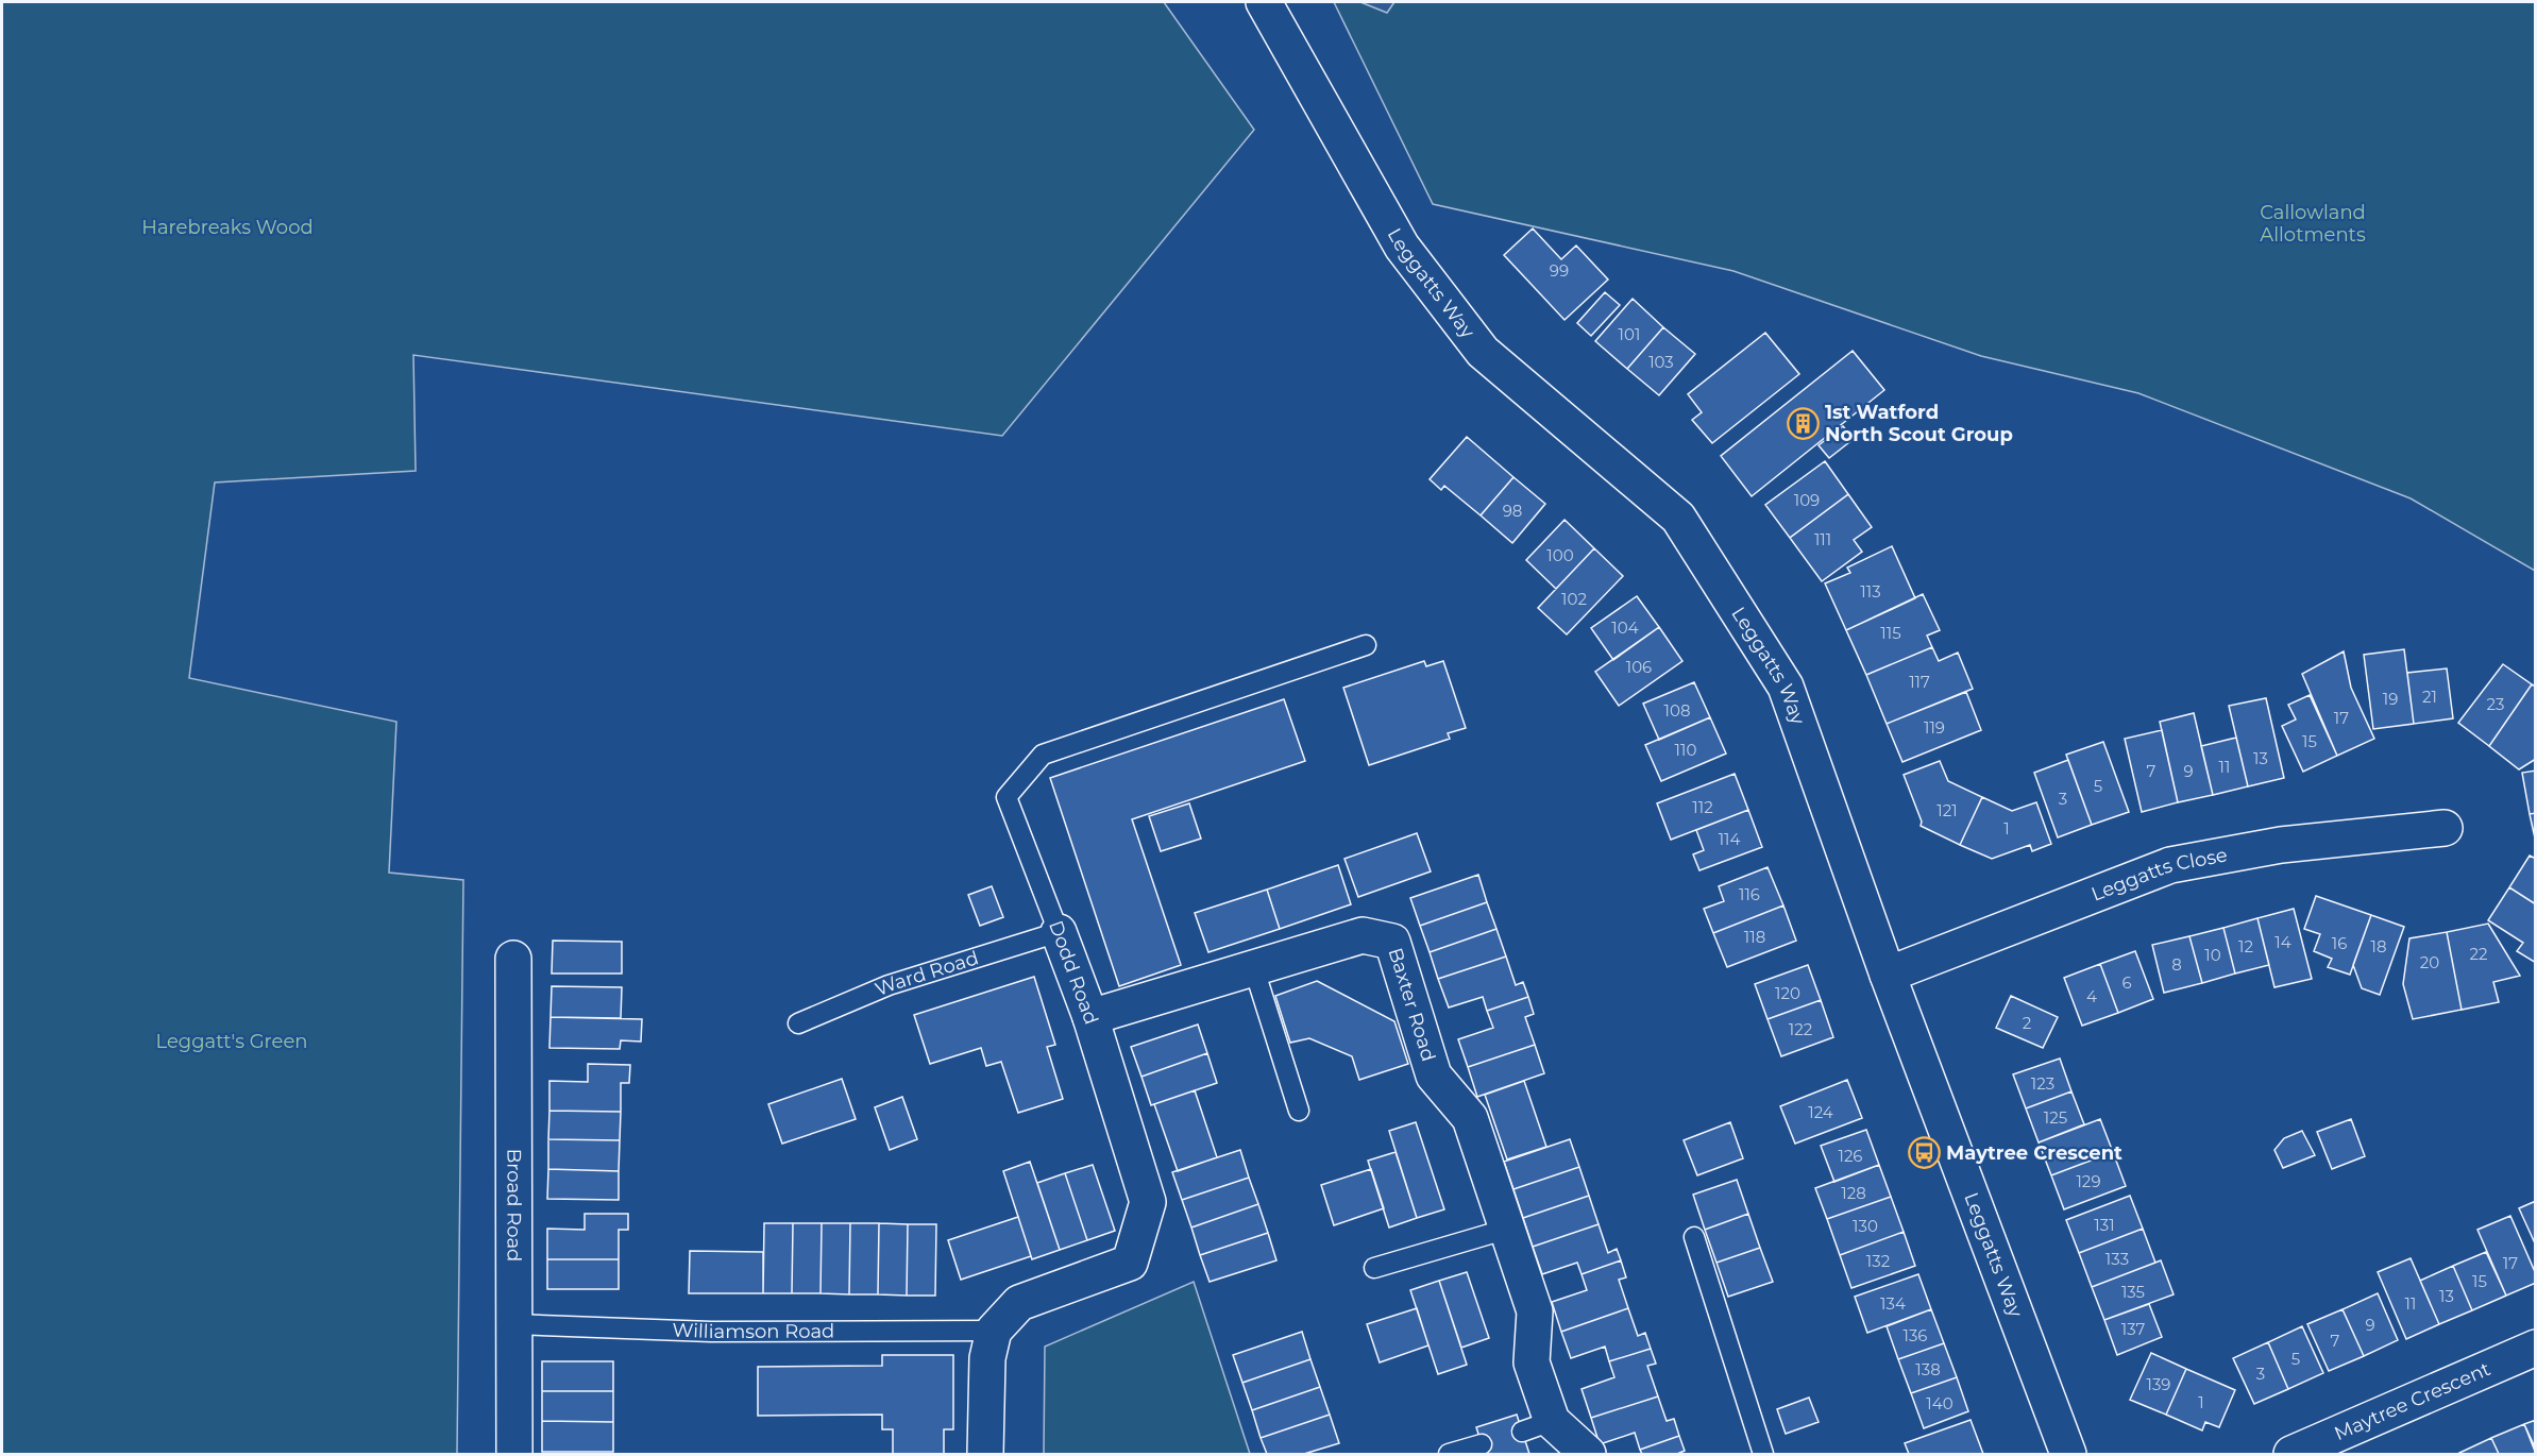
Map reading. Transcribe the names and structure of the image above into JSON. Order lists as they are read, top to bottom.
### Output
{
  "streets": {
    "street": [
      "Leggatts Way",
      "Leggatts Close",
      "Dodd Road",
      "Baxter Road",
      "Broad Road",
      "Maytree Crescent"
    ],
    "lane": ["Ward Road", "Williamson Road"]
  },
  "crossings": [
    ["Leggatts Way", "Leggatts Close"],
    ["Dodd Road", "Ward Road"],
    ["Dodd Road", "Baxter Road"],
    ["Dodd Road", "Williamson Road"],
    ["Broad Road", "Williamson Road"]
  ],
  "parks": ["Callowland Allotments", "Harebreaks Wood", "Leggatt's Green"],
  "places": {
    "building": ["1st Watford North Scout Group"],
    "bus stop": ["Maytree Crescent"]
  },
  "house_numbers": [
    "99",
    "101",
    "103",
    "109",
    "98",
    "111",
    "100",
    "113",
    "102",
    "104",
    "115",
    "106",
    "117",
    "21",
    "19",
    "23",
    "108",
    "17",
    "119",
    "15",
    "110",
    "13",
    "11",
    "7",
    "9",
    "5",
    "3",
    "112",
    "121",
    "1",
    "114",
    "116",
    "118",
    "14",
    "16",
    "12",
    "18",
    "22",
    "10",
    "20",
    "8",
    "6",
    "120",
    "4",
    "2",
    "122",
    "123",
    "124",
    "125",
    "126",
    "129",
    "128",
    "131",
    "130",
    "133",
    "132",
    "17",
    "15",
    "135",
    "13",
    "134",
    "11",
    "9",
    "137",
    "136",
    "7",
    "5",
    "138",
    "3",
    "139",
    "1",
    "140"
  ]
}
